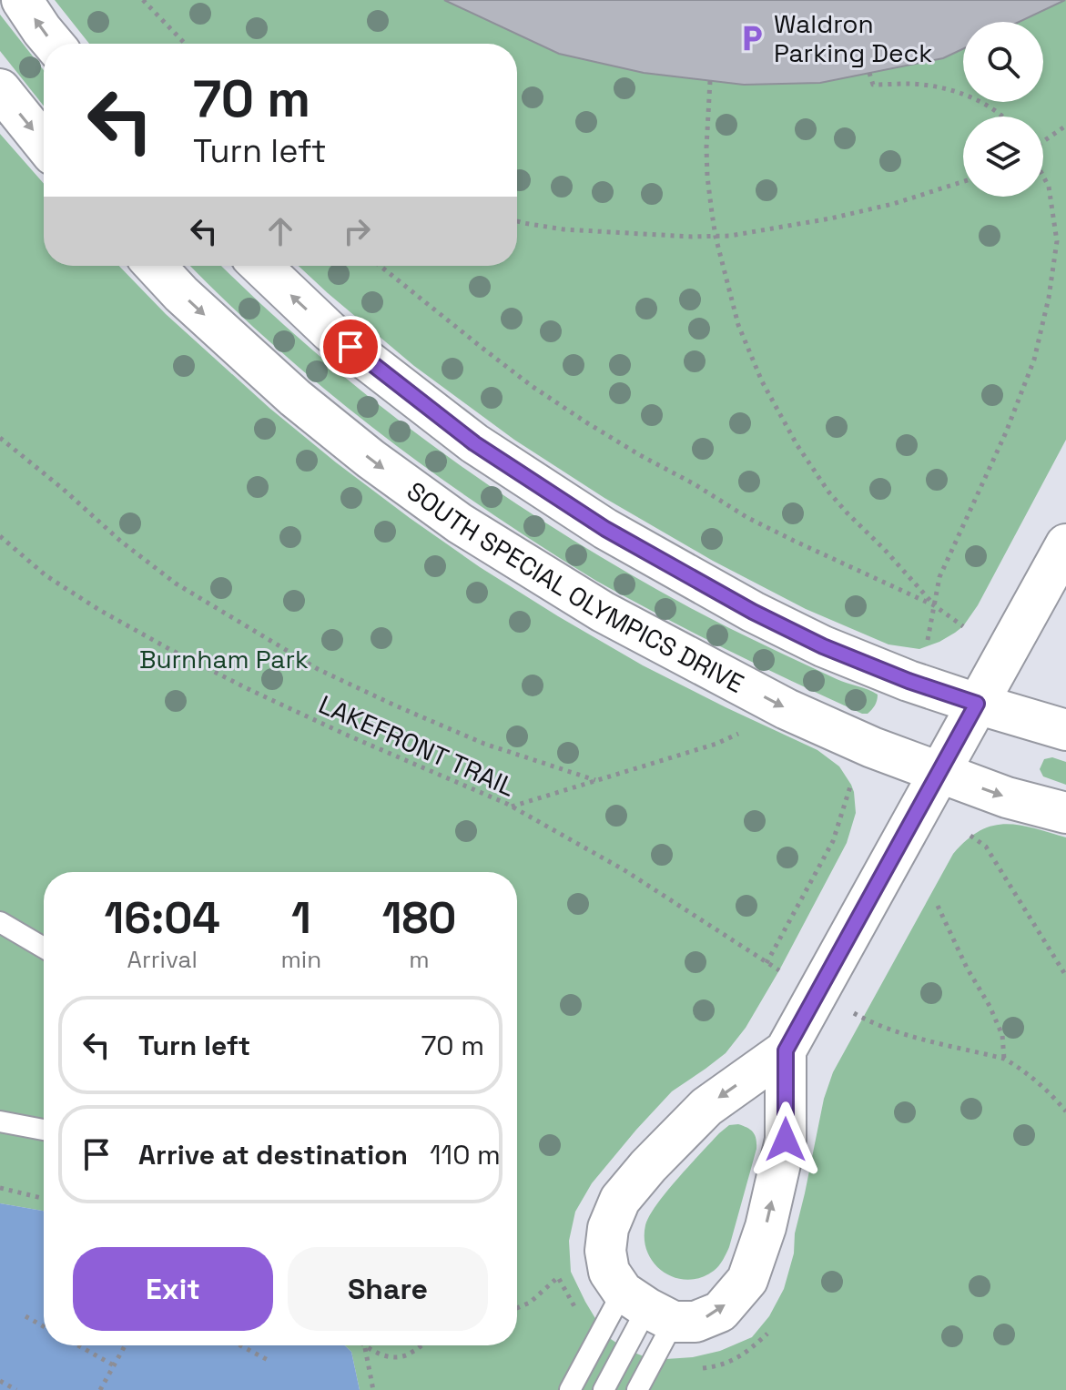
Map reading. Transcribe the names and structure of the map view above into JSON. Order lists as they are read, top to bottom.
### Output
{
  "streets": {
    "street": ["SOUTH SPECIAL OLYMPICS DRIVE"],
    "path": ["LAKEFRONT TRAIL"]
  },
  "parks": ["Burnham Park"],
  "places": {
    "parking": ["Waldron Parking Deck"]
  },
  "page": {
    "turn": ["70 m", "Turn left"],
    "eta": [
      "16:04",
      "Arrival",
      "1",
      "min",
      "180",
      "m"
    ],
    "list": [
      {
        "name": "Turn left",
        "value": "70 m"
      },
      {
        "name": "Arrive at destination",
        "value": "110 m"
      }
    ],
    "buttons": ["Exit", "Share"]
  }
}
